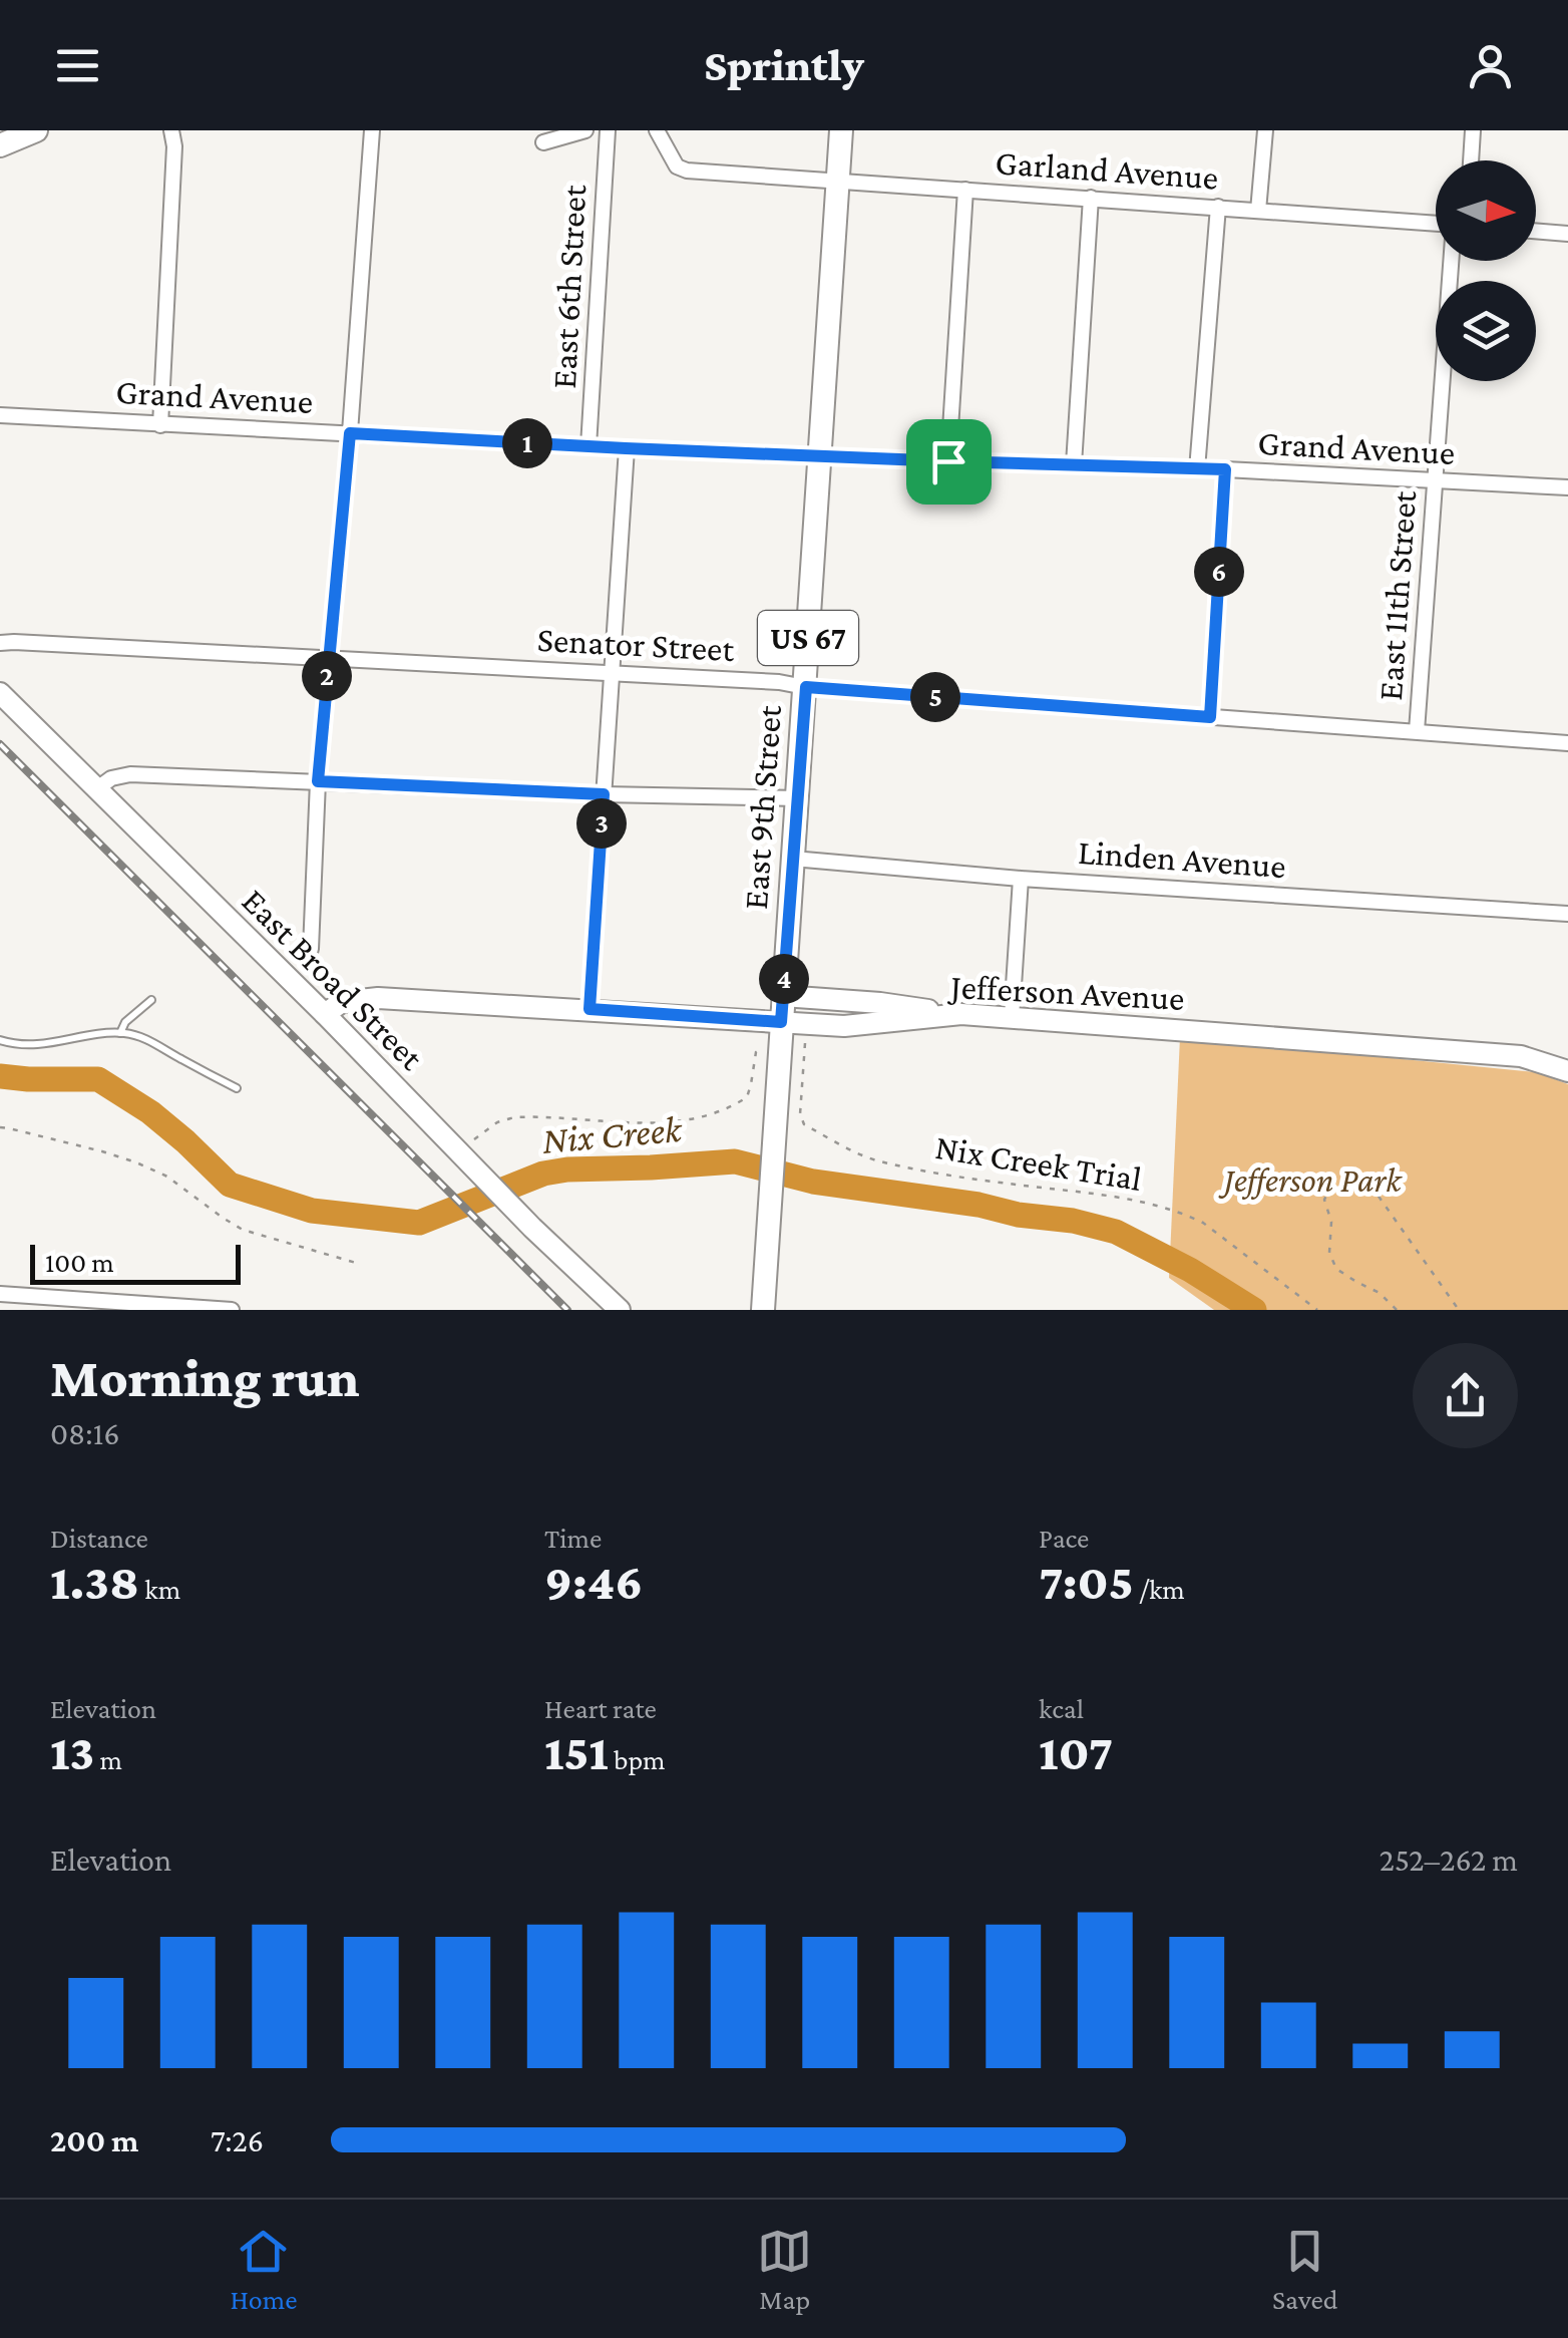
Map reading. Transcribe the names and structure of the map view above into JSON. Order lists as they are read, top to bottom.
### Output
{
  "streets": {
    "main road": ["US 67", "East 9th Street"],
    "street": [
      "Garland Avenue",
      "East 6th Street",
      "Grand Avenue",
      "East 11th Street",
      "Senator Street",
      "Linden Avenue",
      "East Broad Street",
      "Jefferson Avenue"
    ],
    "path": ["Nix Creek Trial"]
  },
  "crossings": [
    ["Garland Avenue", "East 9th Street"],
    ["East 6th Street", "Grand Avenue"],
    ["Grand Avenue", "East 11th Street"],
    ["Grand Avenue", "East 9th Street"],
    ["East 11th Street", "Senator Street"],
    ["Senator Street", "East 9th Street"],
    ["East 9th Street", "Linden Avenue"],
    ["East 9th Street", "Jefferson Avenue"],
    ["East Broad Street", "Jefferson Avenue"]
  ],
  "water": ["Nix Creek"],
  "parks": ["Jefferson Park"],
  "scale_bar": "100 m",
  "north": "right",
  "page": {
    "header": "Sprintly",
    "pins": [
      "1",
      "6",
      "2",
      "5",
      "3",
      "4"
    ],
    "scale": "100 m",
    "heading": ["Morning run", "08:16"],
    "stats": [
      ["Distance", "1.38 km"],
      ["Time", "9:46"],
      ["Pace", "7:05 /km"],
      ["Elevation", "13 m"],
      ["Heart rate", "151 bpm"],
      ["kcal", "107"]
    ],
    "chart": ["Elevation", "252–262 m"],
    "list": [
      {
        "name": "200 m",
        "note": "7:26"
      }
    ],
    "tabs": ["Home", "Map", "Saved"]
  }
}
